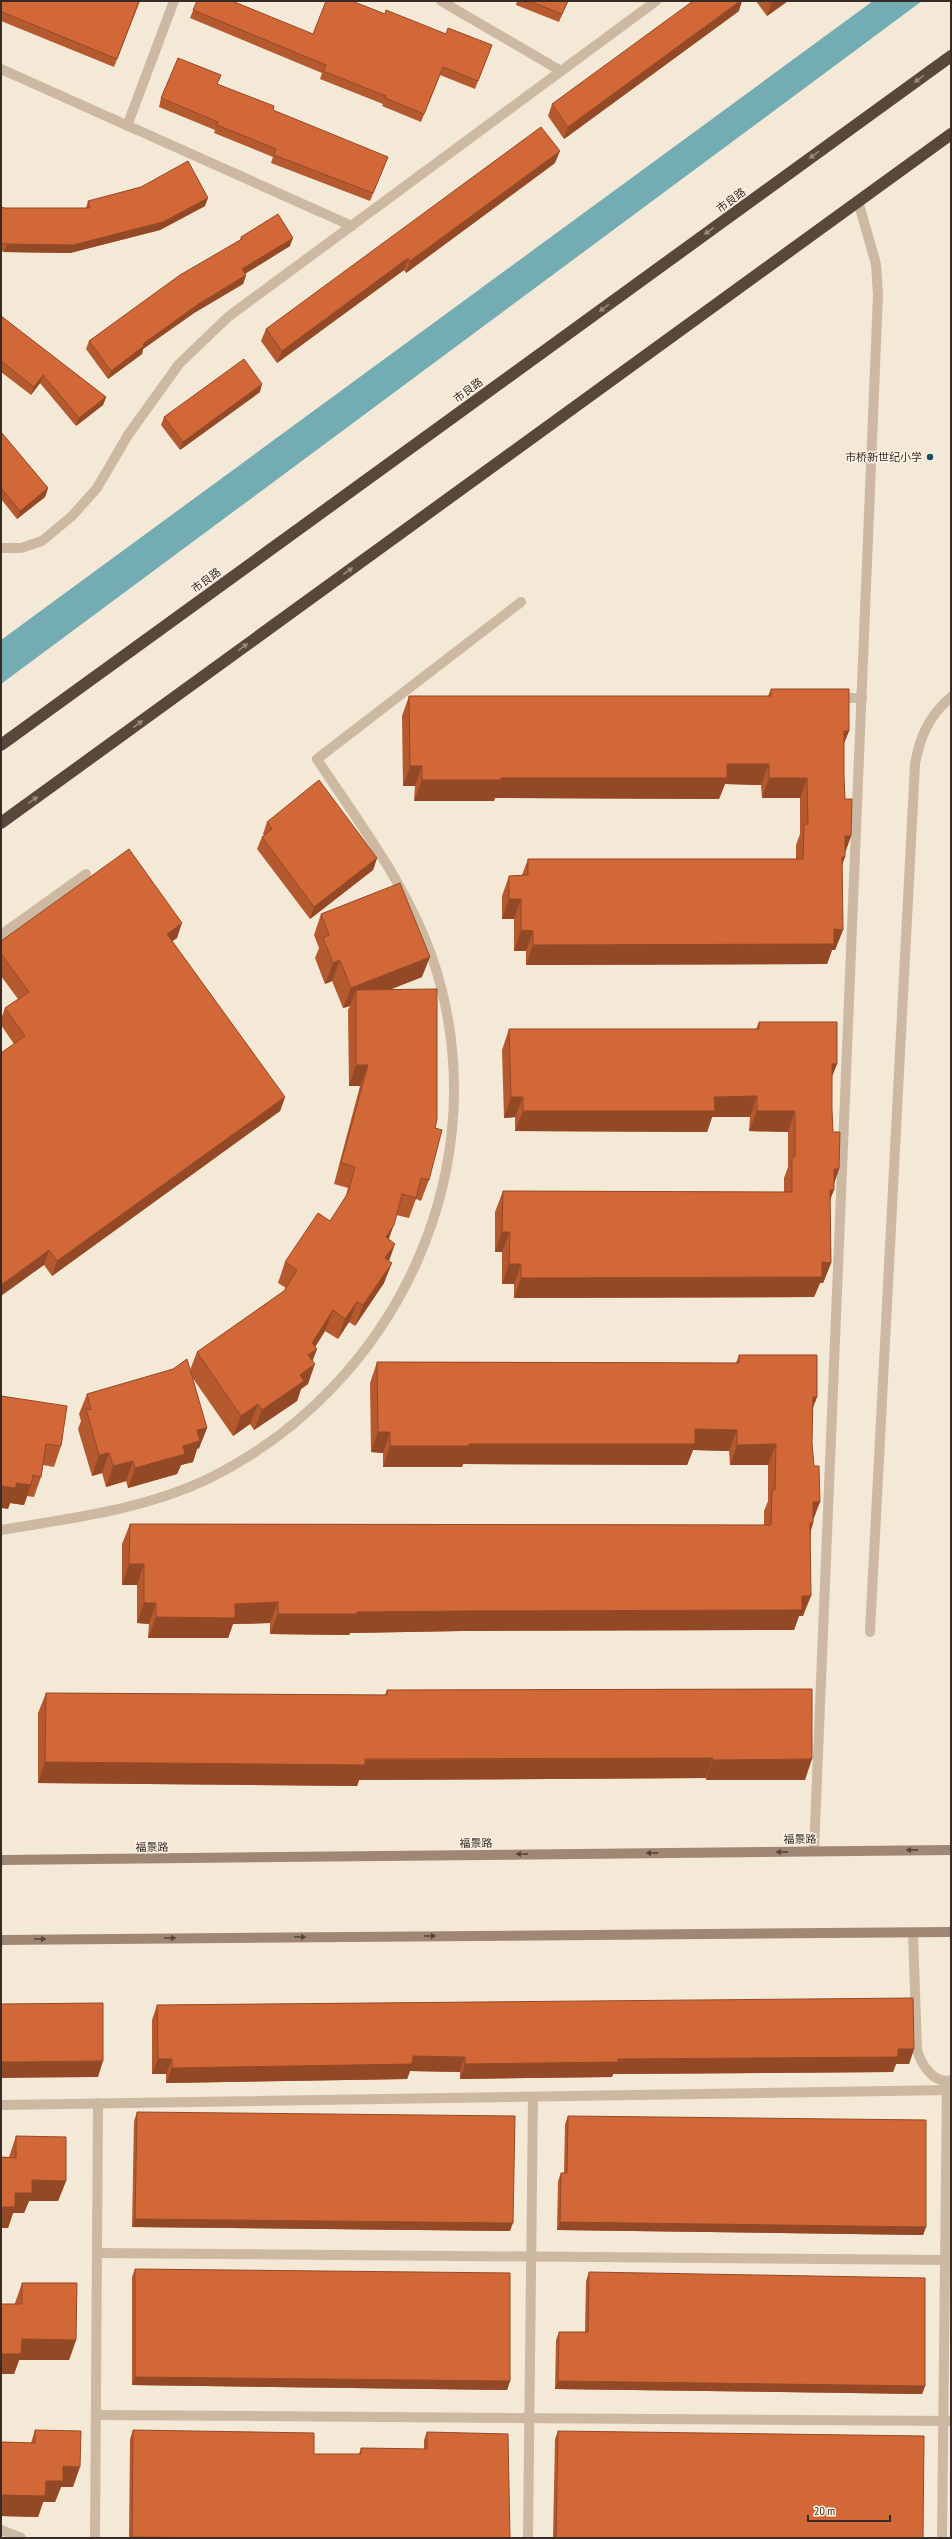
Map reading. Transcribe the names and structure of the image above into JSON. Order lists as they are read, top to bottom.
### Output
{
  "streets": {
    "highway": ["市良路"],
    "main road": ["福景路"]
  },
  "places": ["市桥新世纪小学"],
  "scale_bar": "20 m"
}
